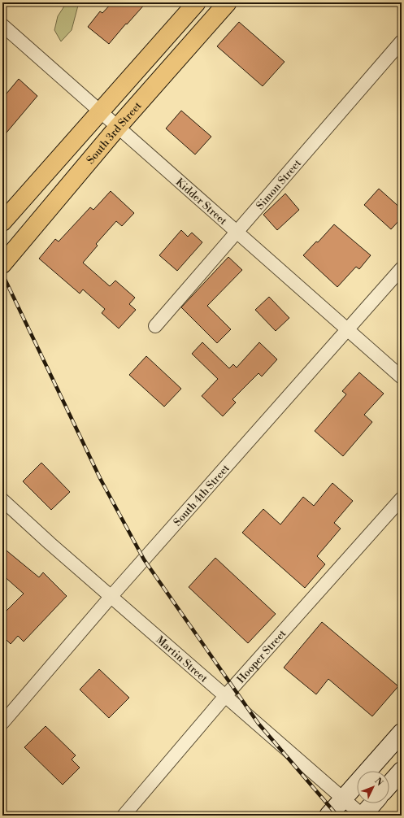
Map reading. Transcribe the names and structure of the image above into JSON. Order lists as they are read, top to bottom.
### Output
{
  "streets": {
    "highway": ["South 3rd Street"],
    "street": [
      "Simon Street",
      "Kidder Street",
      "South 4th Street",
      "Hooper Street",
      "Martin Street"
    ]
  },
  "crossings": [
    ["South 3rd Street", "Kidder Street"],
    ["Simon Street", "Kidder Street"],
    ["Kidder Street", "South 4th Street"],
    ["South 4th Street", "Martin Street"],
    ["Hooper Street", "Martin Street"]
  ],
  "north": "top right"
}
